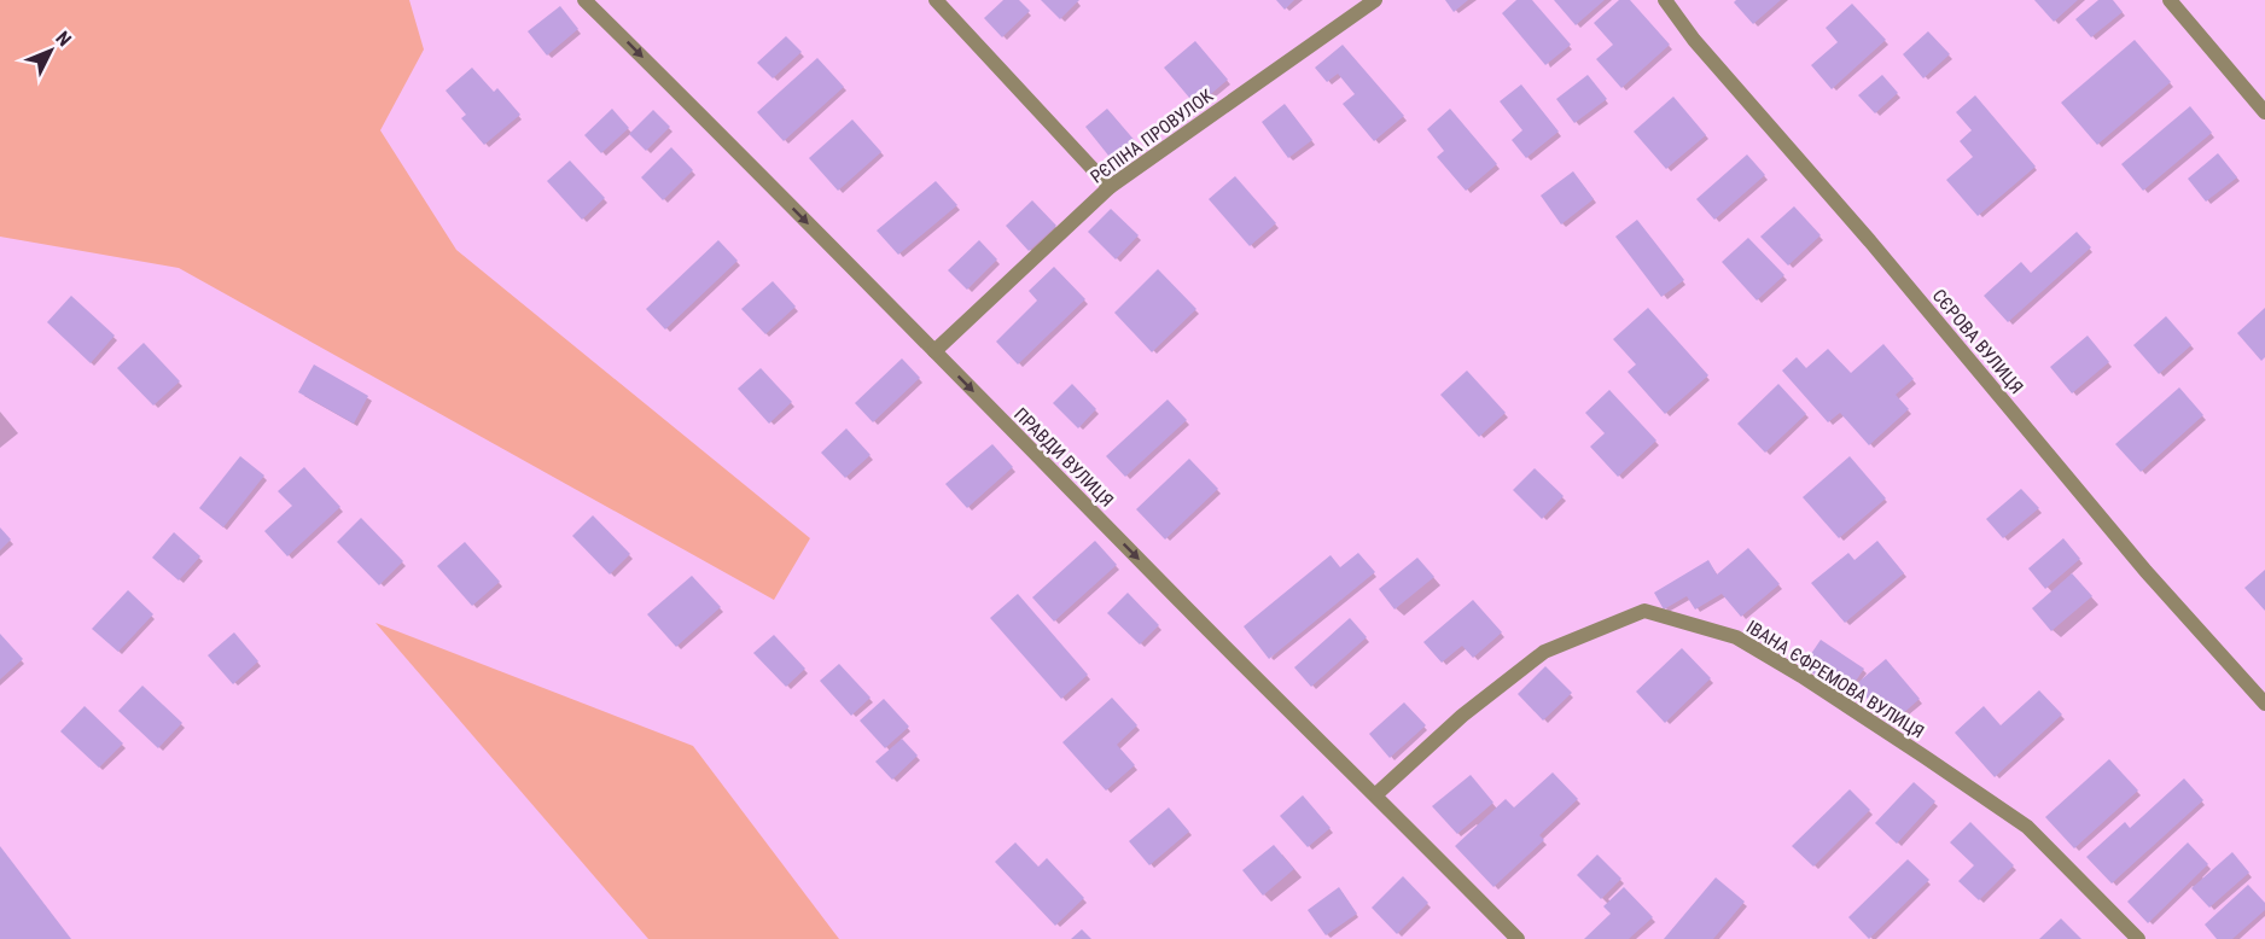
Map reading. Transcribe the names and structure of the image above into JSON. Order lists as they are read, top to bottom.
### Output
{
  "streets": {
    "street": [
      "РЄПІНА ПРОВУЛОК",
      "СЄРОВА ВУЛИЦЯ",
      "ПРАВДИ ВУЛИЦЯ",
      "ІВАНА ЄФРЕМОВА ВУЛИЦЯ"
    ]
  },
  "crossings": [
    ["РЄПІНА ПРОВУЛОК", "ПРАВДИ ВУЛИЦЯ"],
    ["ПРАВДИ ВУЛИЦЯ", "ІВАНА ЄФРЕМОВА ВУЛИЦЯ"]
  ],
  "one_way": ["ПРАВДИ ВУЛИЦЯ"],
  "north": "top right"
}
